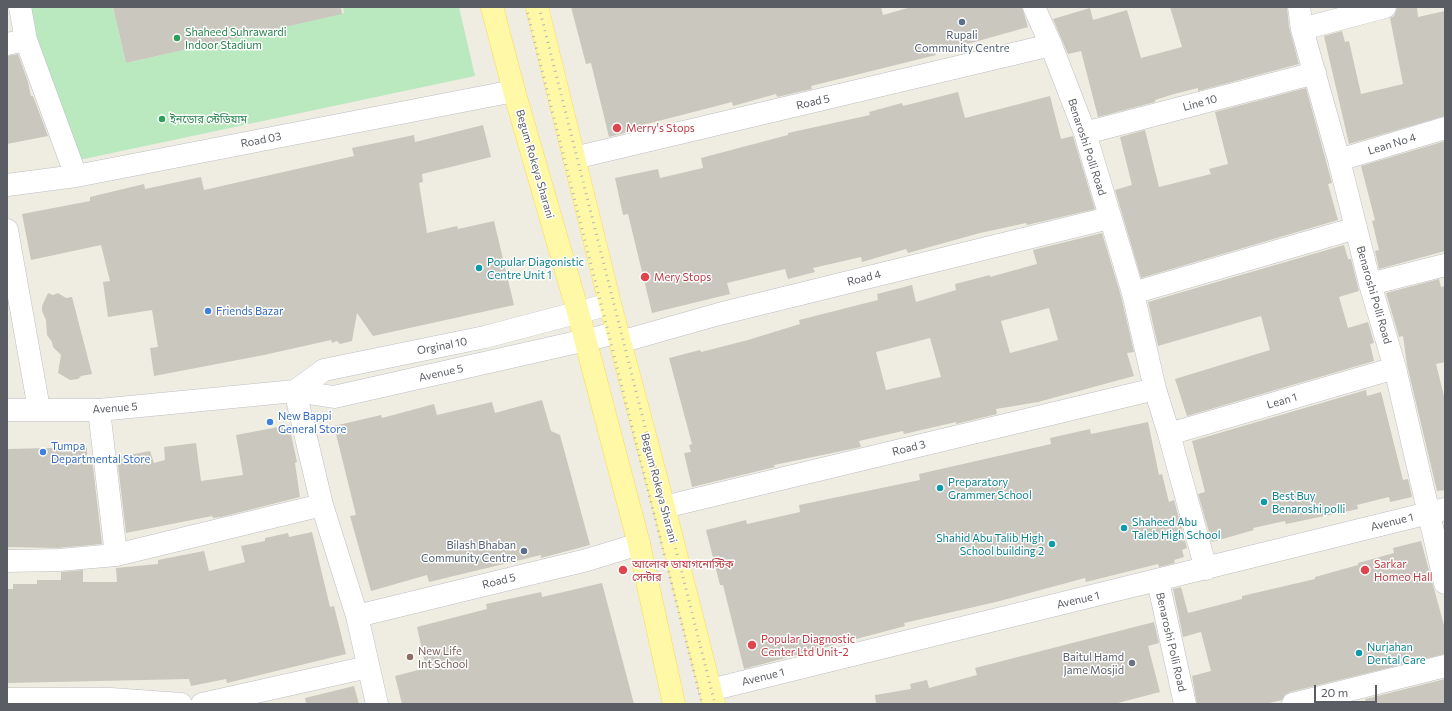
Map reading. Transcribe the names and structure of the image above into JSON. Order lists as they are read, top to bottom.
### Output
{
  "streets": {
    "main road": ["Begum Rokeya Sharani"],
    "street": [
      "Road 5",
      "Line 10",
      "Road 03",
      "Lean No 4",
      "Benaroshi Polli Road",
      "Road 4",
      "Orginal 10",
      "Avenue 5",
      "Lean 1",
      "Road 3",
      "Avenue 1"
    ]
  },
  "crossings": [
    ["Road 5", "Benaroshi Polli Road"],
    ["Road 5", "Begum Rokeya Sharani"],
    ["Line 10", "Benaroshi Polli Road"],
    ["Road 03", "Begum Rokeya Sharani"],
    ["Lean No 4", "Benaroshi Polli Road"],
    ["Benaroshi Polli Road", "Road 4"],
    ["Benaroshi Polli Road", "Lean 1"],
    ["Benaroshi Polli Road", "Road 3"],
    ["Benaroshi Polli Road", "Avenue 1"],
    ["Begum Rokeya Sharani", "Road 4"],
    ["Begum Rokeya Sharani", "Orginal 10"],
    ["Begum Rokeya Sharani", "Avenue 5"],
    ["Begum Rokeya Sharani", "Road 3"],
    ["Begum Rokeya Sharani", "Avenue 1"],
    ["Road 4", "Avenue 5"],
    ["Orginal 10", "Avenue 5"]
  ],
  "places": [
    "Rupali Community Centre",
    "Shaheed Suhrawardi Indoor Stadium",
    "ইনডোর স্টেডিয়াম",
    "Merry's Stops",
    "Popular Diagonistic Centre Unit 1",
    "Mery Stops",
    "Friends Bazar",
    "New Bappi General Store",
    "Tumpa Departmental Store",
    "Preparatory Grammer School",
    "Best Buy Benaroshi polli",
    "Shaheed Abu Taleb High School",
    "Shahid Abu Talib High School building 2",
    "Bilash Bhaban Community Centre",
    "আলোক ডায়াগনোস্টিক সেন্টার",
    "Sarkar Homeo Hall",
    "Popular Diagnostic Center Ltd Unit-2",
    "Nurjahan Dental Care",
    "New Life Int School",
    "Baitul Hamd Jame Mosjid"
  ],
  "scale_bar": "20 m"
}
